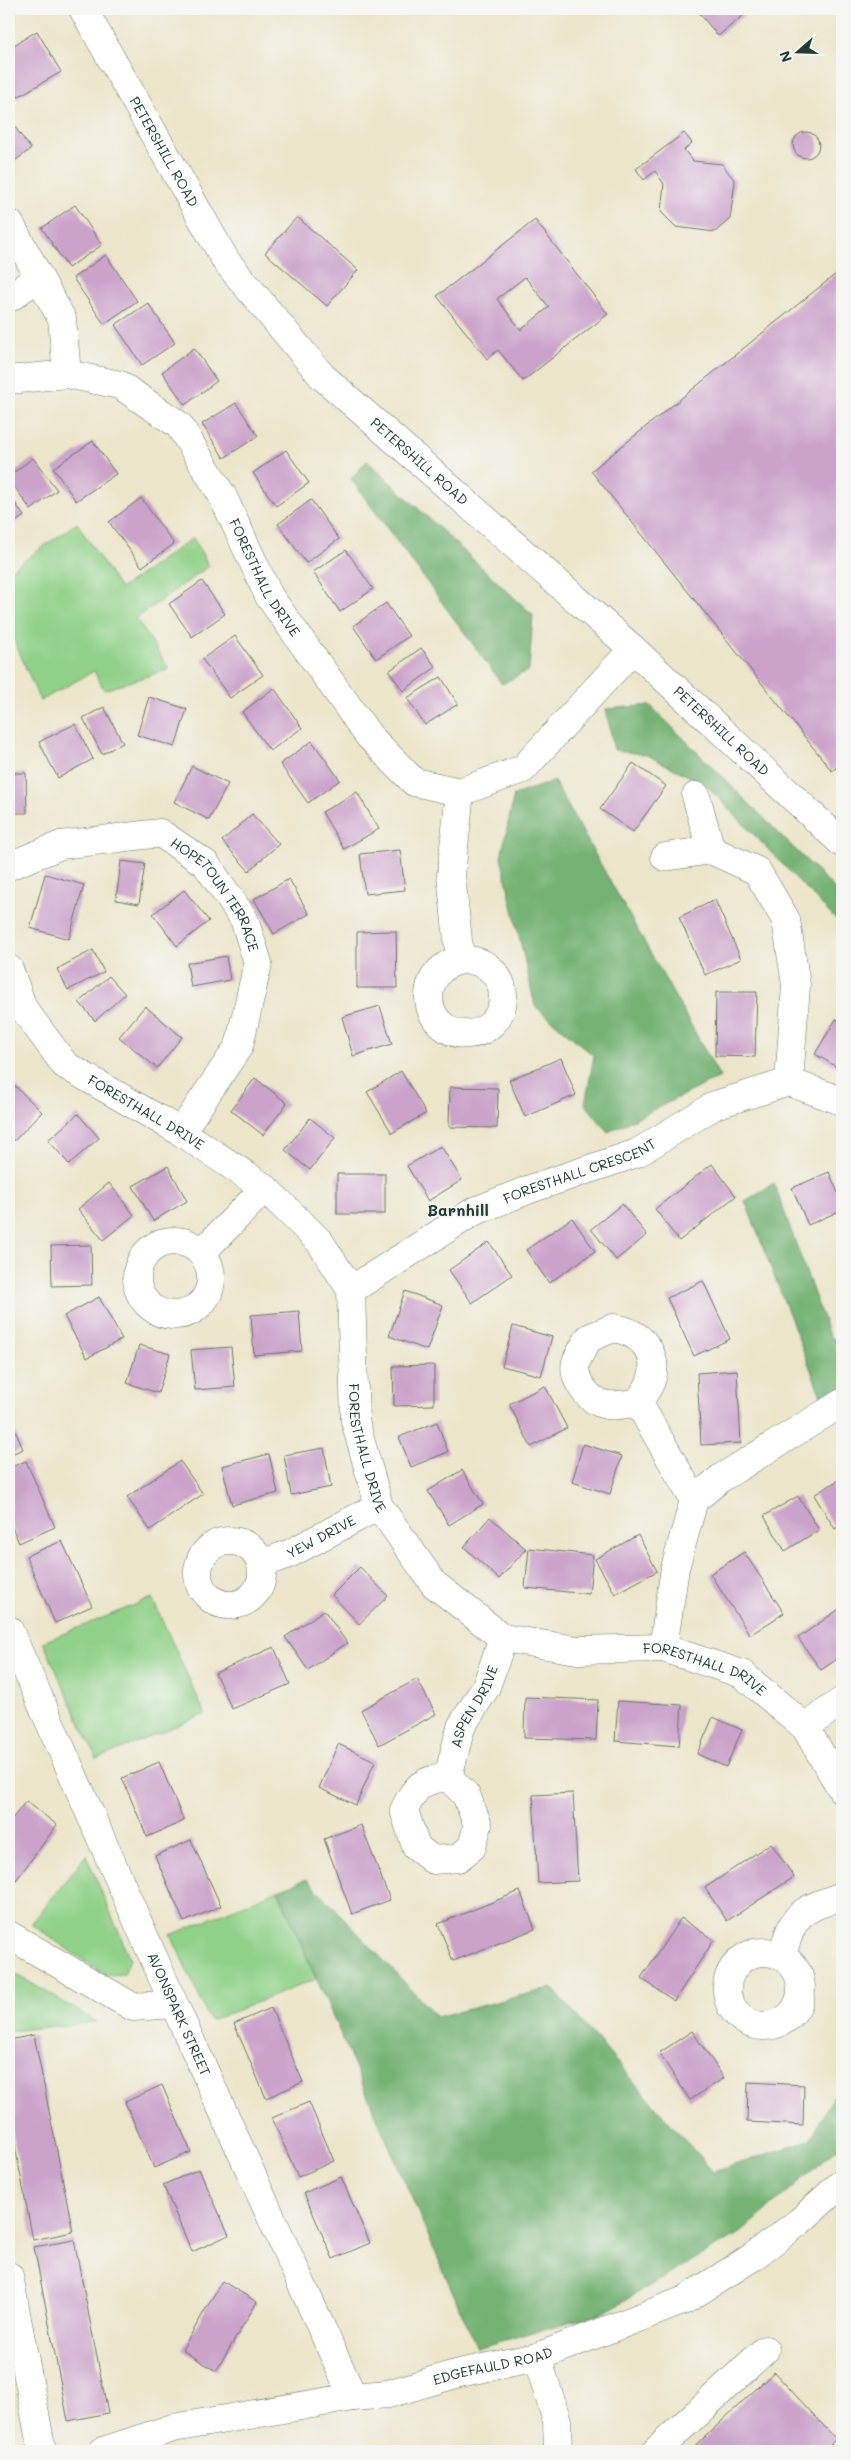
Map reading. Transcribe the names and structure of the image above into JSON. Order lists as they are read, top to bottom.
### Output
{
  "streets": {
    "street": [
      "PETERSHILL ROAD",
      "FORESTHALL DRIVE",
      "HOPETOUN TERRACE",
      "FORESTHALL CRESCENT",
      "YEW DRIVE",
      "ASPEN DRIVE",
      "AVONSPARK STREET",
      "EDGEFAULD ROAD"
    ]
  },
  "crossings": [
    ["FORESTHALL DRIVE", "HOPETOUN TERRACE"],
    ["FORESTHALL DRIVE", "FORESTHALL CRESCENT"],
    ["FORESTHALL DRIVE", "YEW DRIVE"],
    ["FORESTHALL DRIVE", "ASPEN DRIVE"],
    ["AVONSPARK STREET", "EDGEFAULD ROAD"]
  ],
  "districts": ["Barnhill"],
  "north": "left"
}
